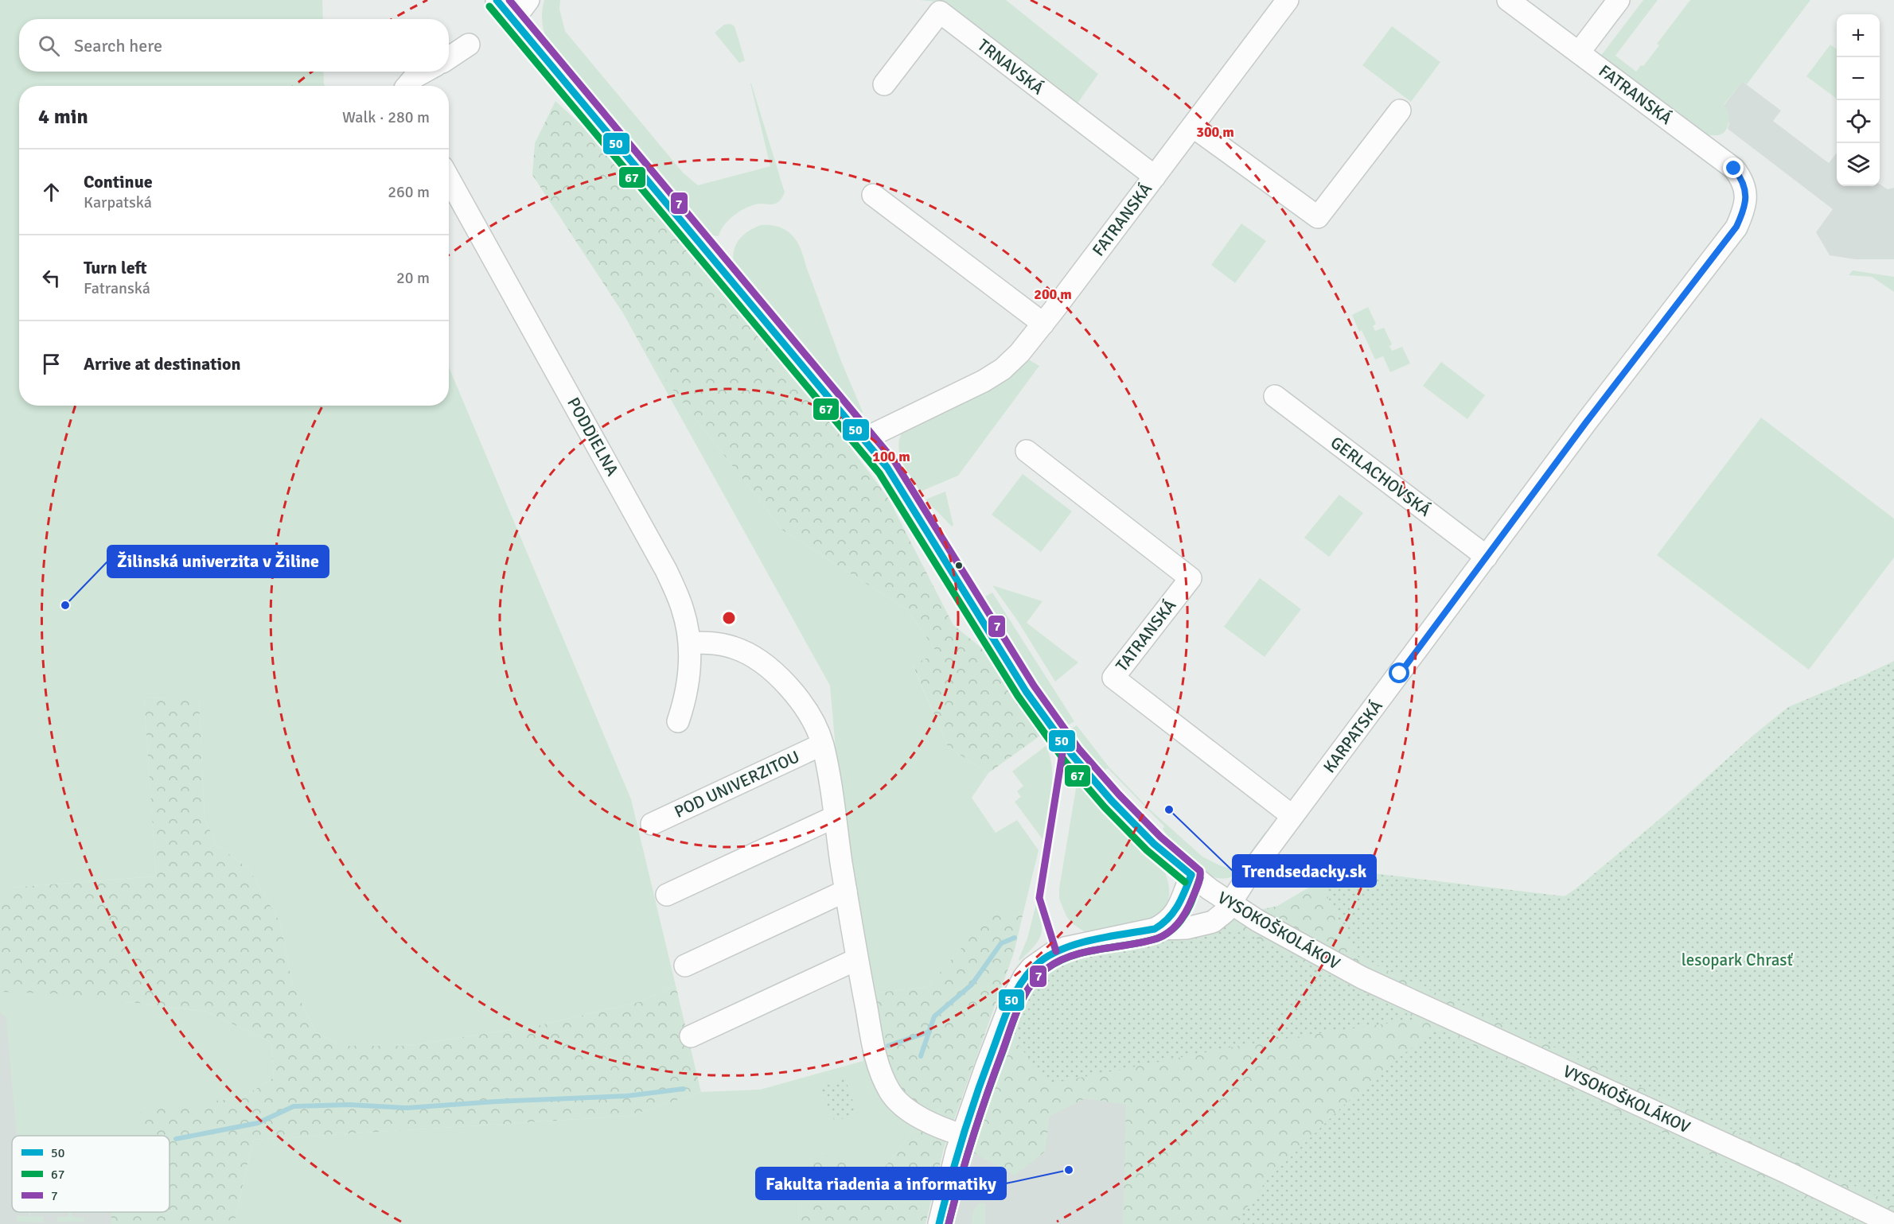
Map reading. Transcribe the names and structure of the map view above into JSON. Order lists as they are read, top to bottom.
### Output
{
  "streets": {
    "street": [
      "TRNAVSKÁ",
      "FATRANSKÁ",
      "PODDIELNA",
      "GERLACHOVSKÁ",
      "TATRANSKÁ",
      "KARPATSKÁ",
      "POD UNIVERZITOU",
      "VYSOKOŠKOLÁKOV"
    ]
  },
  "crossings": [
    ["TRNAVSKÁ", "FATRANSKÁ"],
    ["FATRANSKÁ", "KARPATSKÁ"],
    ["FATRANSKÁ", "VYSOKOŠKOLÁKOV"],
    ["PODDIELNA", "POD UNIVERZITOU"],
    ["GERLACHOVSKÁ", "KARPATSKÁ"],
    ["TATRANSKÁ", "KARPATSKÁ"],
    ["KARPATSKÁ", "VYSOKOŠKOLÁKOV"]
  ],
  "parks": ["lesopark Chrasť"],
  "places": ["Žilinská univerzita v Žiline", "Trendsedacky.sk", "Fakulta riadenia a informatiky"],
  "lines": ["transit line 50", "transit line 7", "transit line 67"],
  "legend": ["50", "67", "7"],
  "page": {
    "map_buttons": ["+", "−"],
    "search": "Search here",
    "heading": ["4 min", "Walk · 280 m"],
    "list": [
      ["Continue", "Karpatská", "260 m"],
      ["Turn left", "Fatranská", "20 m"],
      "Arrive at destination"
    ]
  },
  "rings": ["300 m", "200 m", "100 m"]
}
